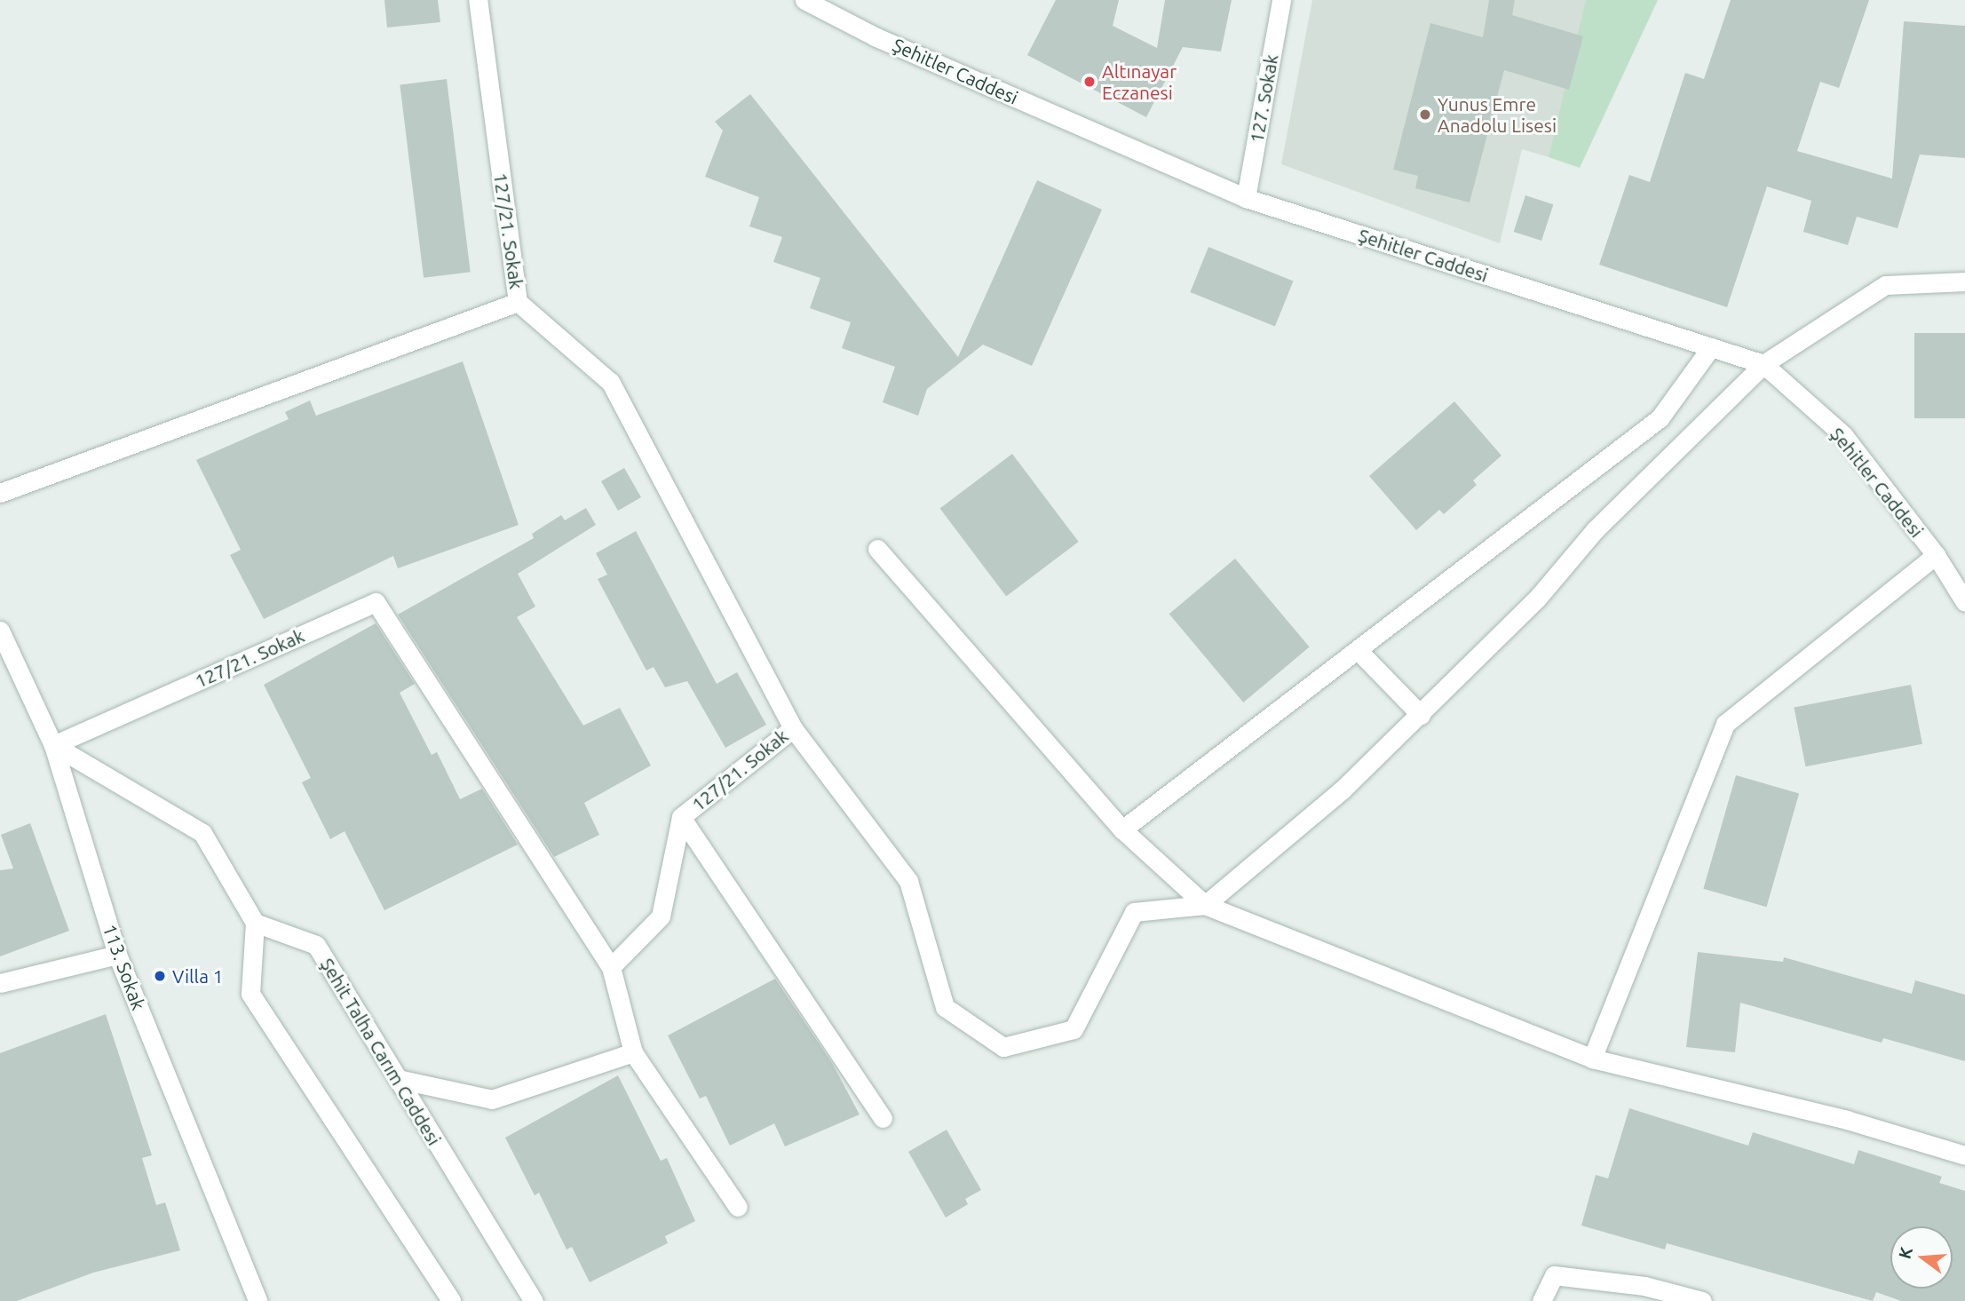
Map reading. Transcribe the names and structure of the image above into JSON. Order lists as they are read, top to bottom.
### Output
{
  "streets": {
    "street": [
      "Şehitler Caddesi",
      "127. Sokak",
      "127/21. Sokak",
      "113. Sokak",
      "Şehit Talha Carım Caddesi"
    ]
  },
  "crossings": [
    ["Şehitler Caddesi", "127. Sokak"],
    ["127/21. Sokak", "113. Sokak"]
  ],
  "places": ["Altınayar Eczanesi", "Yunus Emre Anadolu Lisesi", "Villa 1"],
  "north": "left"
}
